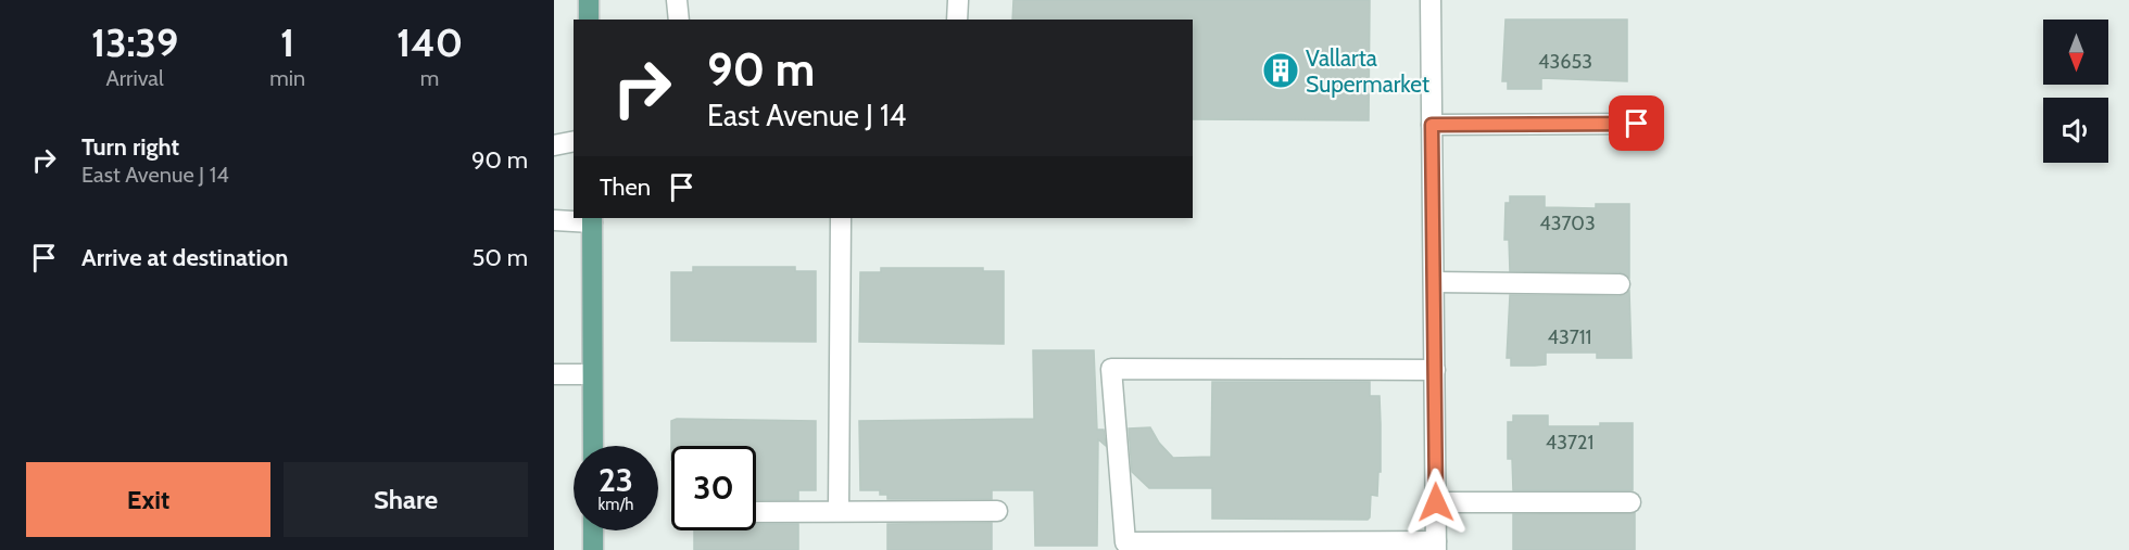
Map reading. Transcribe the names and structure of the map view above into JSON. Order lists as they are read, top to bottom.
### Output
{
  "places": {
    "building": ["Vallarta Supermarket"]
  },
  "house_numbers": [
    "43653",
    "43703",
    "43711",
    "43721"
  ],
  "north": "bottom",
  "page": {
    "eta": [
      "13:39",
      "Arrival",
      "1",
      "min",
      "140",
      "m"
    ],
    "turn": ["90 m", "East Avenue J 14"],
    "list": [
      {
        "name": "Turn right",
        "note": "East Avenue J 14",
        "value": "90 m"
      },
      {
        "name": "Arrive at destination",
        "value": "50 m"
      }
    ],
    "then": "Then",
    "speed": "23 km/h",
    "limit": "30",
    "buttons": ["Exit", "Share"]
  }
}
